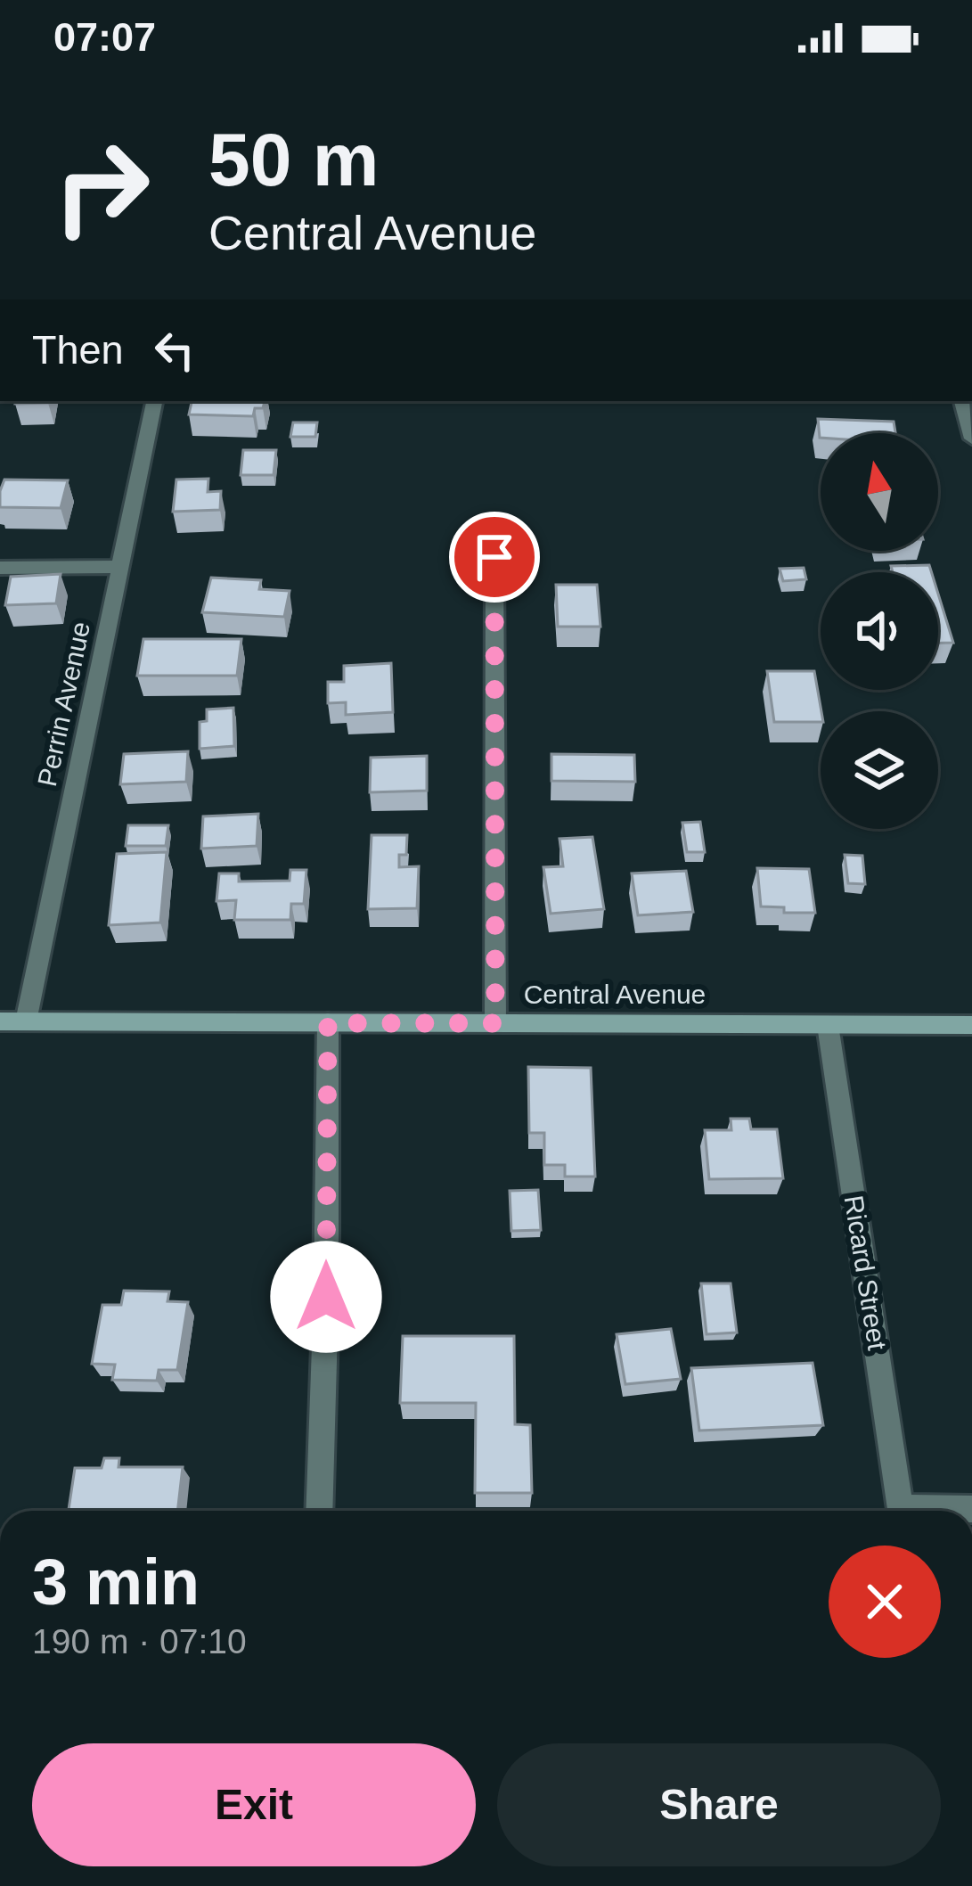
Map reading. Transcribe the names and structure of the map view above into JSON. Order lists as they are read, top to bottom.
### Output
{
  "streets": {
    "main road": ["Central Avenue"],
    "street": ["Perrin Avenue", "Ricard Street"]
  },
  "crossings": [
    ["Perrin Avenue", "Central Avenue"],
    ["Central Avenue", "Ricard Street"]
  ],
  "north": "top",
  "page": {
    "status": "07:07",
    "turn": ["50 m", "Central Avenue"],
    "then": "Then",
    "heading": ["3 min", "190 m · 07:10"],
    "buttons": ["Exit", "Share"]
  }
}
